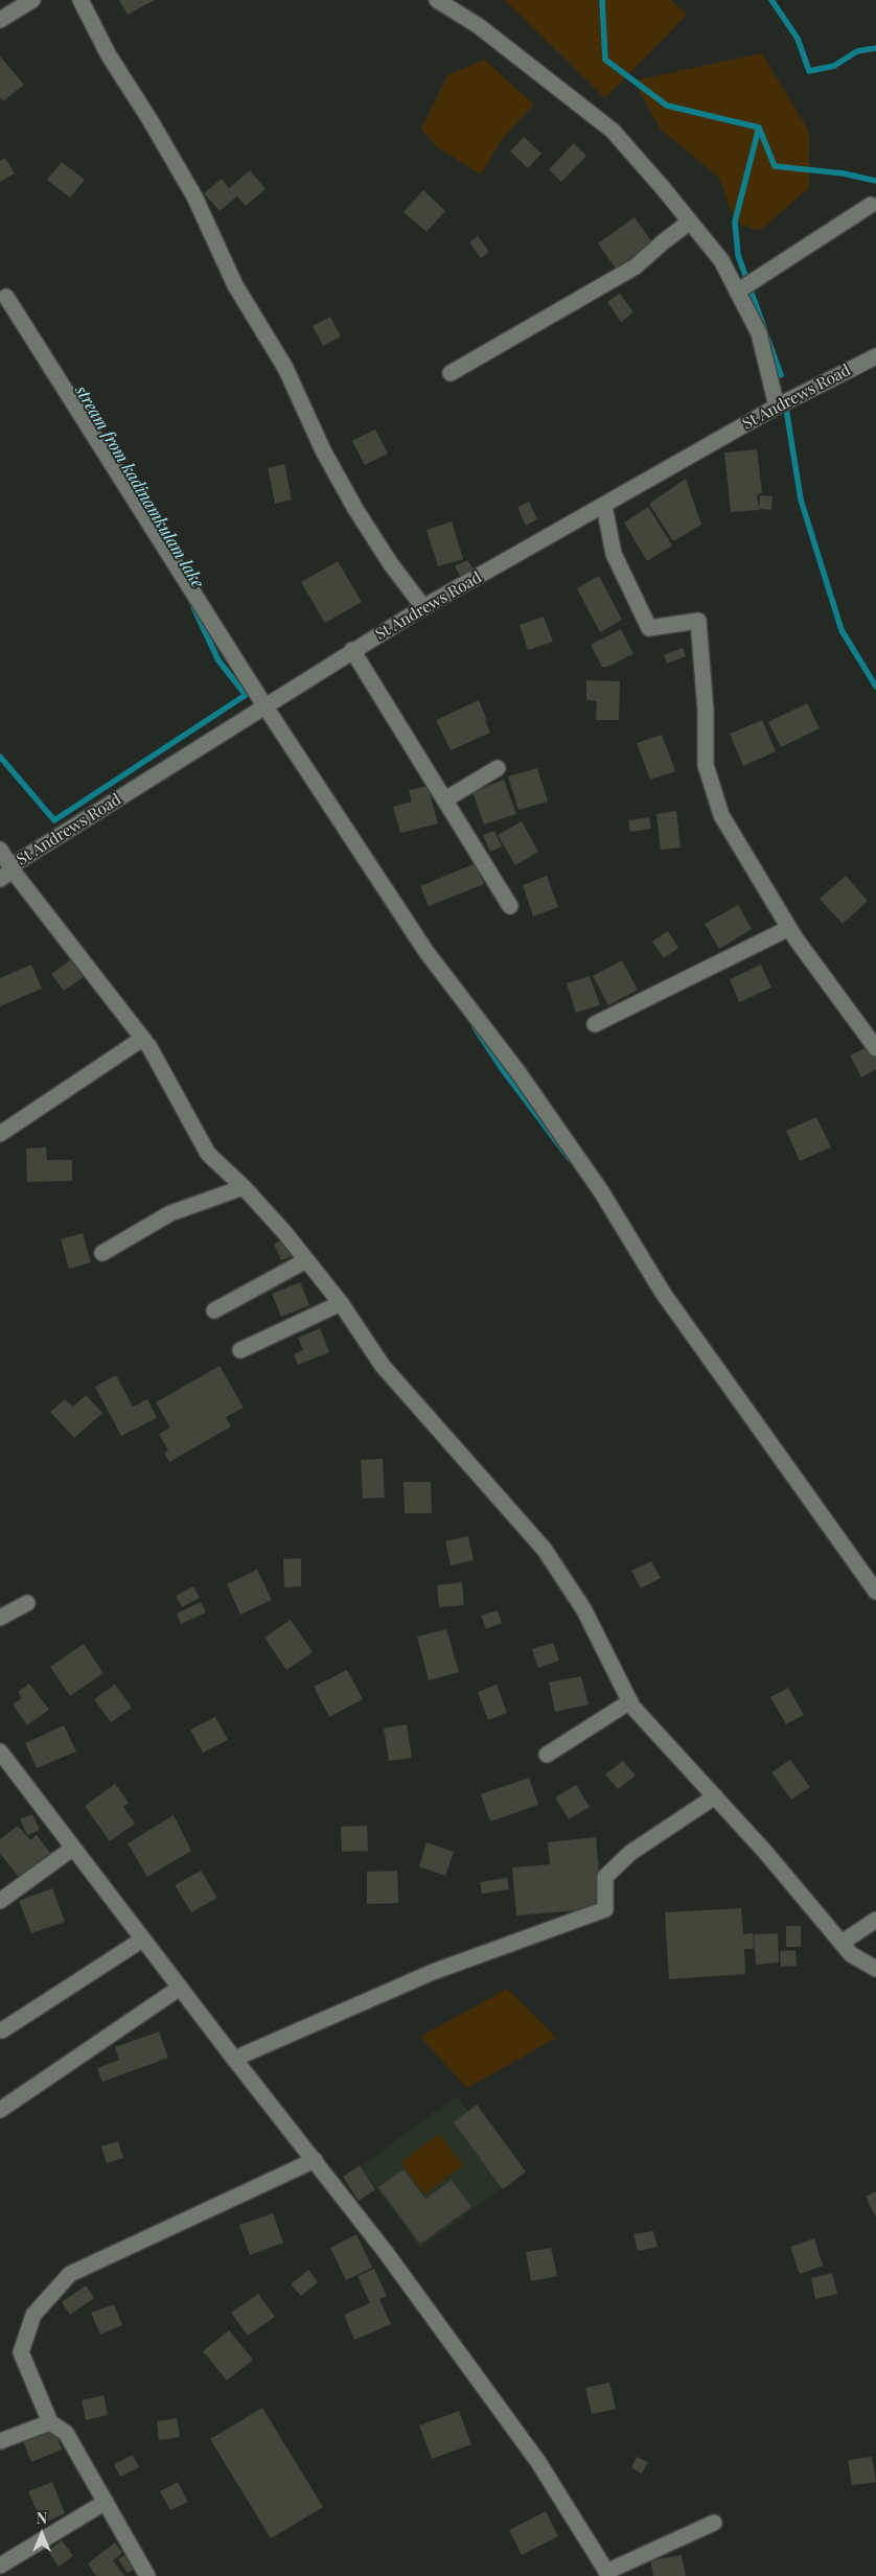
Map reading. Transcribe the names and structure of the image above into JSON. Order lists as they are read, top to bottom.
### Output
{
  "streets": {
    "street": ["St Andrews Road"]
  },
  "water": ["stream from kadinamkulam lake"],
  "north": "top"
}
